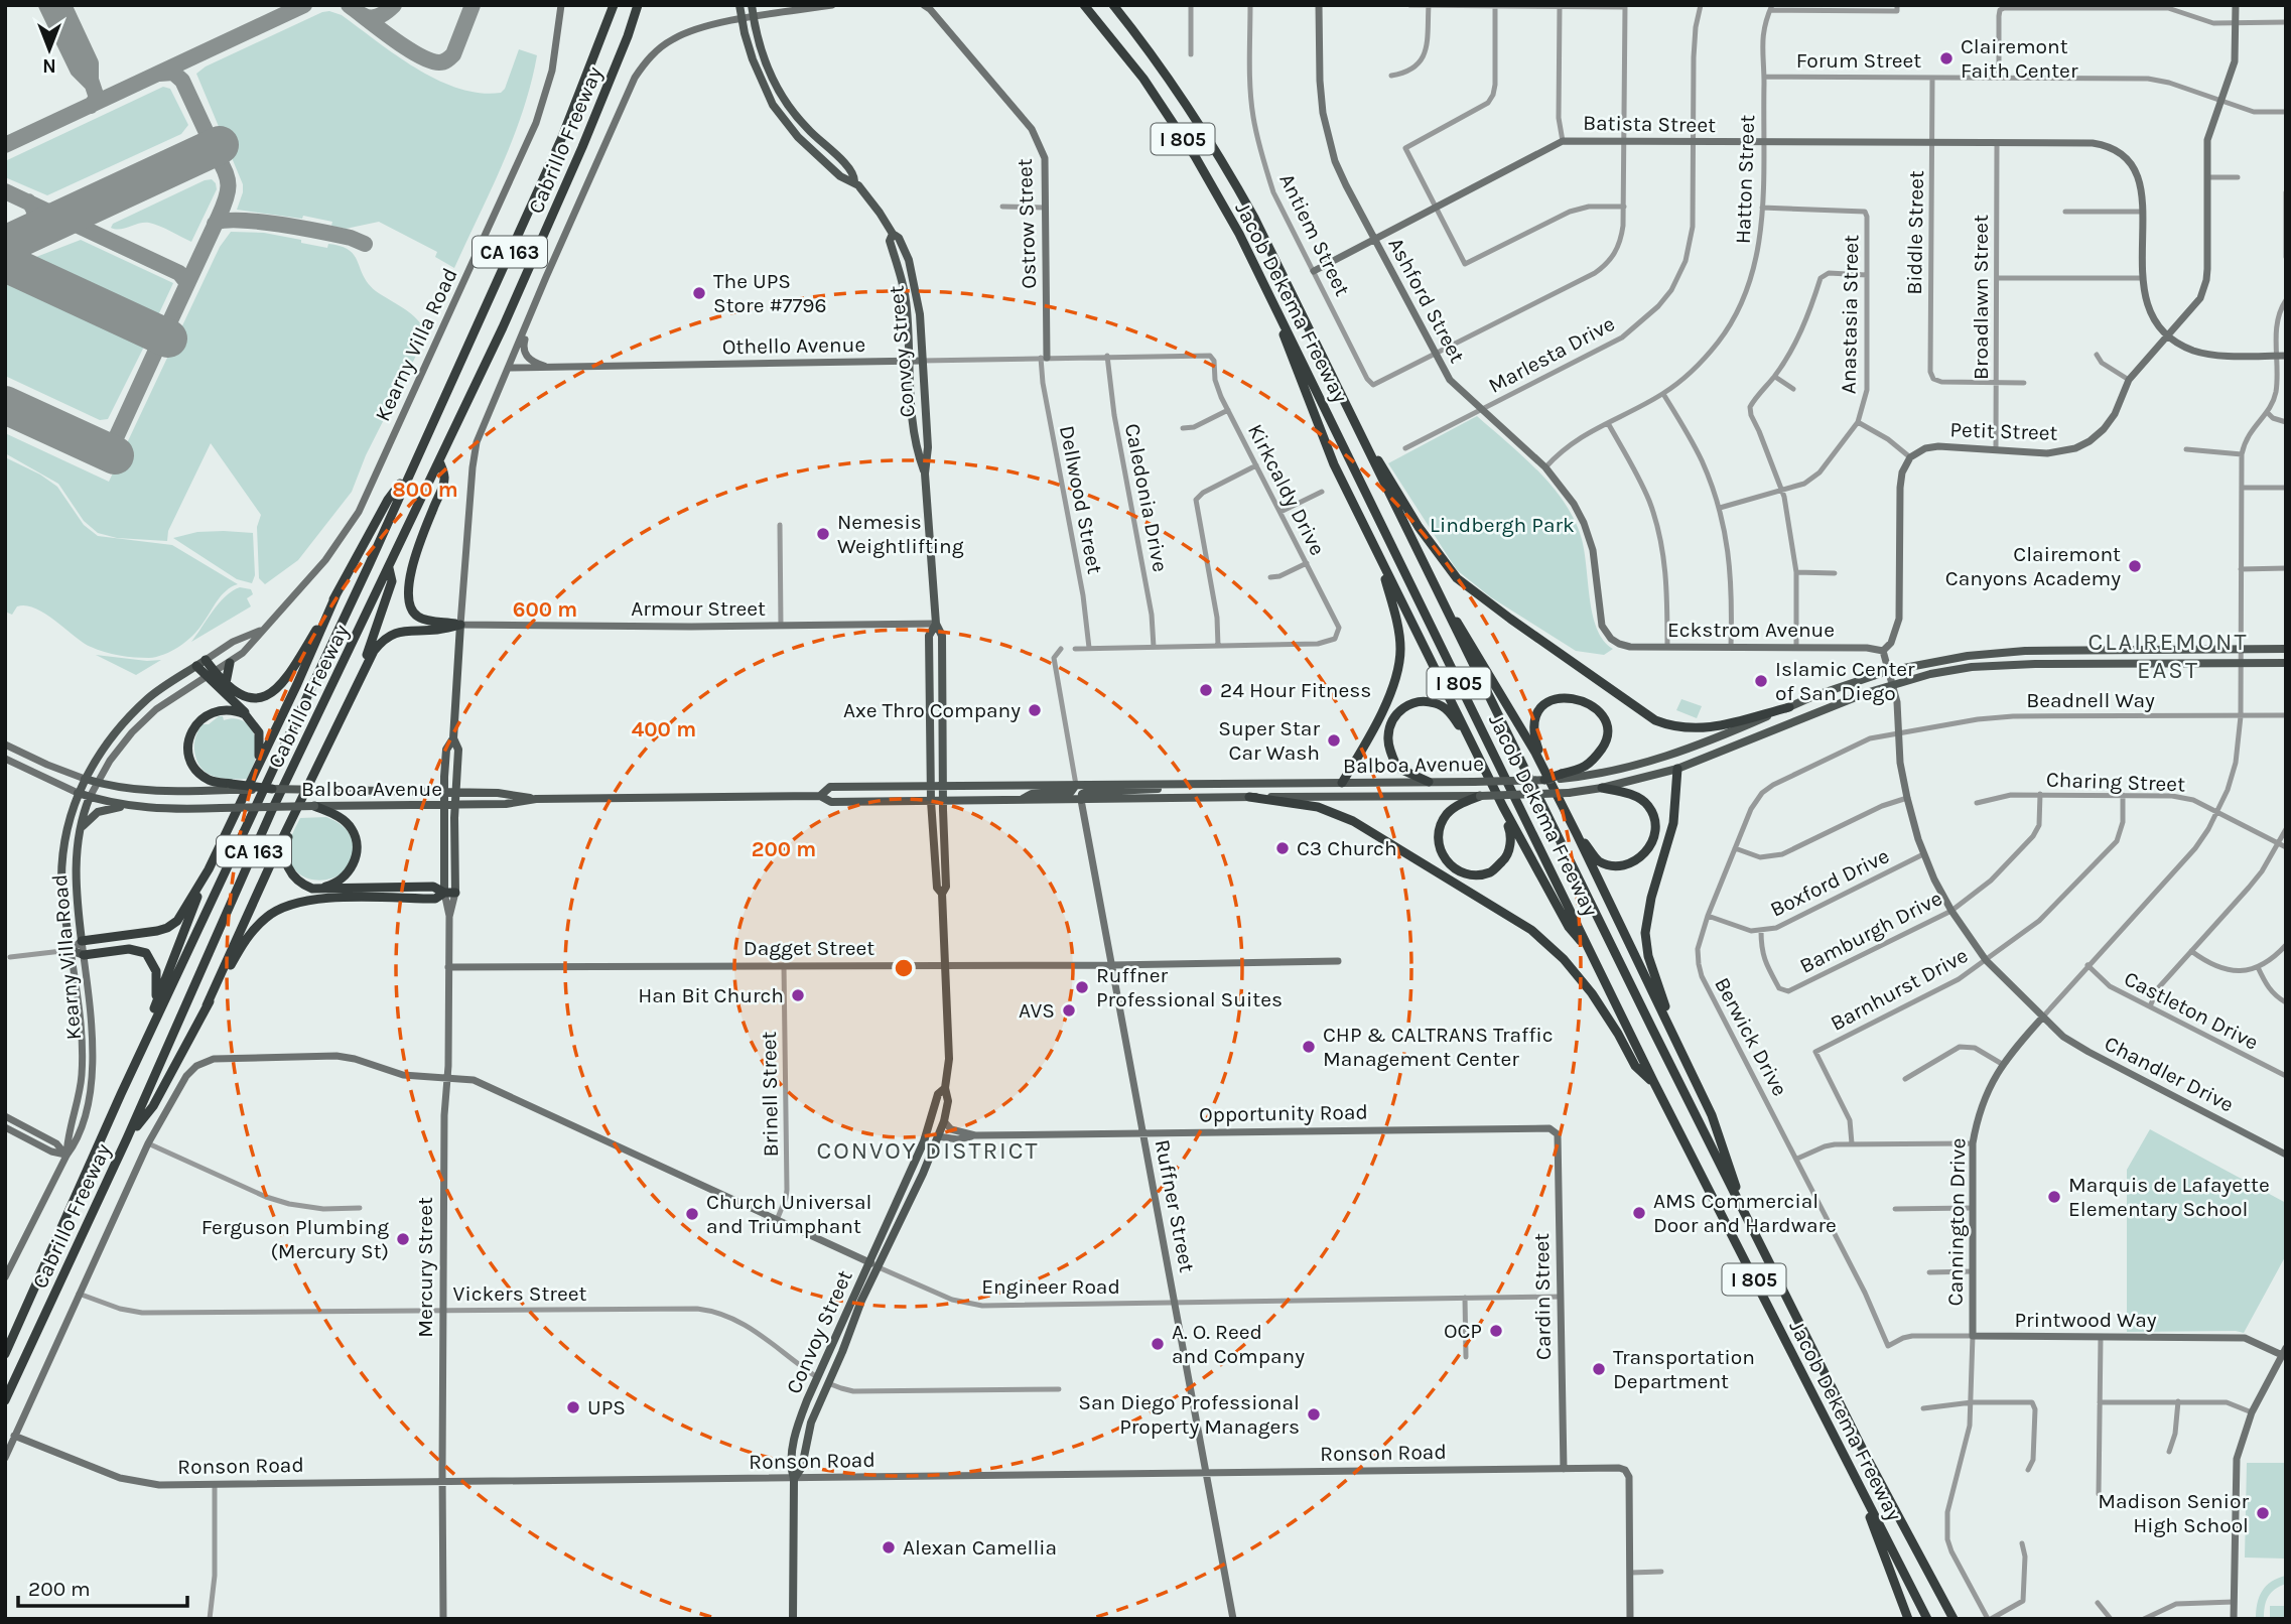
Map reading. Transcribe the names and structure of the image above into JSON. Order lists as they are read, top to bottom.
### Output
{
  "streets": {
    "highway": [
      "I 805",
      "Cabrillo Freeway",
      "CA 163",
      "Jacob Dekema Freeway"
    ],
    "main road": [
      "Kearny Villa Road",
      "Convoy Street",
      "Balboa Avenue",
      "Mercury Street"
    ],
    "street": [
      "Forum Street",
      "Batista Street",
      "Hatton Street",
      "Ostrow Street",
      "Biddle Street",
      "Antiem Street",
      "Broadlawn Street",
      "Ashford Street",
      "Anastasia Street",
      "Othello Avenue",
      "Marlesta Drive",
      "Petit Street",
      "Kirkcaldy Drive",
      "Caledonia Drive",
      "Dellwood Street",
      "Armour Street",
      "Eckstrom Avenue",
      "Beadnell Way",
      "Charing Street",
      "Boxford Drive",
      "Bamburgh Drive",
      "Dagget Street",
      "Barnhurst Drive",
      "Castleton Drive",
      "Berwick Drive",
      "Chandler Drive",
      "Brinell Street",
      "Opportunity Road",
      "Ruffner Street",
      "Cannington Drive",
      "Engineer Road",
      "Vickers Street",
      "Cardin Street",
      "Printwood Way",
      "Ronson Road"
    ]
  },
  "crossings": [
    ["Forum Street", "Hatton Street"],
    ["Forum Street", "Biddle Street"],
    ["Forum Street", "Petit Street"],
    ["Batista Street", "Hatton Street"],
    ["Batista Street", "Biddle Street"],
    ["Batista Street", "Antiem Street"],
    ["Batista Street", "Broadlawn Street"],
    ["Batista Street", "Ashford Street"],
    ["Batista Street", "Marlesta Drive"],
    ["Hatton Street", "Ashford Street"],
    ["Hatton Street", "Anastasia Street"],
    ["Ostrow Street", "Othello Avenue"],
    ["Ostrow Street", "Dellwood Street"],
    ["Biddle Street", "Broadlawn Street"],
    ["Antiem Street", "Ashford Street"],
    ["Broadlawn Street", "Petit Street"],
    ["Ashford Street", "Marlesta Drive"],
    ["Ashford Street", "Eckstrom Avenue"],
    ["Kearny Villa Road", "Balboa Avenue"],
    ["Othello Avenue", "Convoy Street"],
    ["Othello Avenue", "Kirkcaldy Drive"],
    ["Othello Avenue", "Caledonia Drive"],
    ["Othello Avenue", "Dellwood Street"],
    ["Convoy Street", "Armour Street"],
    ["Convoy Street", "Balboa Avenue"],
    ["Convoy Street", "Dagget Street"],
    ["Convoy Street", "Opportunity Road"],
    ["Convoy Street", "Engineer Road"],
    ["Convoy Street", "Vickers Street"],
    ["Convoy Street", "Ronson Road"],
    ["Armour Street", "Mercury Street"],
    ["Eckstrom Avenue", "Chandler Drive"],
    ["Beadnell Way", "Berwick Drive"],
    ["Beadnell Way", "Chandler Drive"],
    ["Beadnell Way", "Cannington Drive"],
    ["Balboa Avenue", "Chandler Drive"],
    ["Balboa Avenue", "Ruffner Street"],
    ["Balboa Avenue", "Cannington Drive"],
    ["Balboa Avenue", "Mercury Street"],
    ["Charing Street", "Bamburgh Drive"],
    ["Charing Street", "Barnhurst Drive"],
    ["Charing Street", "Cannington Drive"],
    ["Boxford Drive", "Bamburgh Drive"],
    ["Boxford Drive", "Berwick Drive"],
    ["Boxford Drive", "Chandler Drive"],
    ["Bamburgh Drive", "Chandler Drive"],
    ["Dagget Street", "Brinell Street"],
    ["Dagget Street", "Ruffner Street"],
    ["Dagget Street", "Mercury Street"],
    ["Barnhurst Drive", "Chandler Drive"],
    ["Castleton Drive", "Cannington Drive"],
    ["Berwick Drive", "Chandler Drive"],
    ["Berwick Drive", "Printwood Way"],
    ["Chandler Drive", "Cannington Drive"],
    ["Brinell Street", "Engineer Road"],
    ["Opportunity Road", "Ruffner Street"],
    ["Opportunity Road", "Cardin Street"],
    ["Ruffner Street", "Engineer Road"],
    ["Ruffner Street", "Ronson Road"],
    ["Cannington Drive", "Printwood Way"],
    ["Mercury Street", "Engineer Road"],
    ["Mercury Street", "Vickers Street"],
    ["Mercury Street", "Ronson Road"],
    ["Engineer Road", "Cardin Street"],
    ["Cardin Street", "Ronson Road"]
  ],
  "districts": ["CLAIREMONT EAST", "CONVOY DISTRICT"],
  "parks": ["Lindbergh Park"],
  "places": [
    "Clairemont Faith Center",
    "The UPS Store #7796",
    "Nemesis Weightlifting",
    "Clairemont Canyons Academy",
    "Islamic Center of San Diego",
    "24 Hour Fitness",
    "Axe Thro Company",
    "Super Star Car Wash",
    "C3 Church",
    "Ruffner Professional Suites",
    "Han Bit Church",
    "AVS",
    "CHP & CALTRANS Traffic Management Center",
    "Marquis de Lafayette Elementary School",
    "AMS Commercial Door and Hardware",
    "Church Universal and Triumphant",
    "Ferguson Plumbing (Mercury St)",
    "OCP",
    "A. O. Reed and Company",
    "Transportation Department",
    "UPS",
    "San Diego Professional Property Managers",
    "Madison Senior High School",
    "Alexan Camellia"
  ],
  "scale_bar": "200 m",
  "north": "bottom",
  "rings": [
    "800 m",
    "600 m",
    "400 m",
    "200 m"
  ]
}
